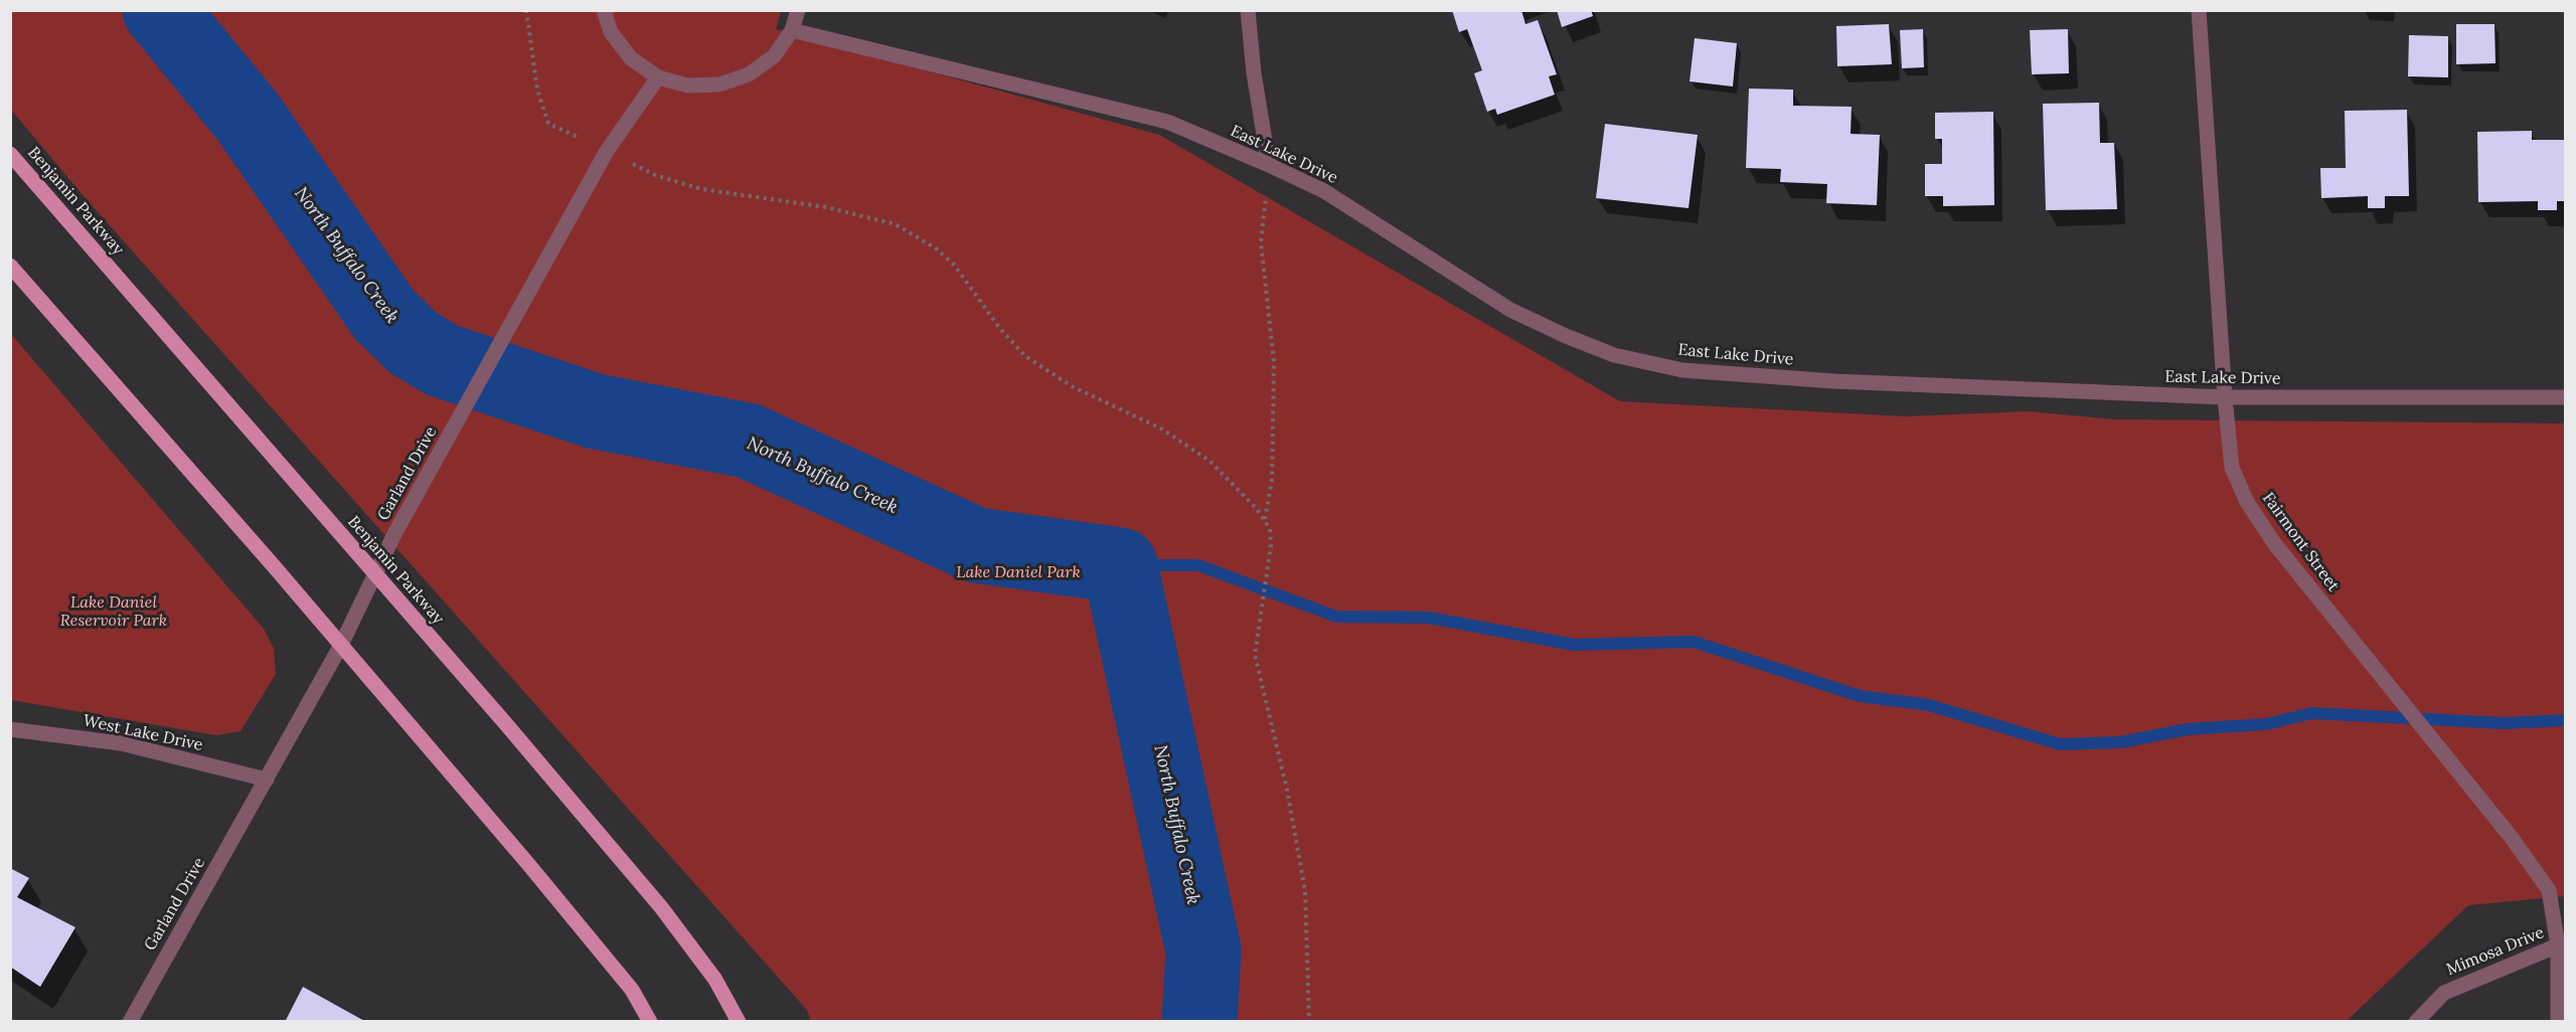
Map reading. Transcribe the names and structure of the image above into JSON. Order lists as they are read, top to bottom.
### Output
{
  "streets": {
    "main road": ["Benjamin Parkway"],
    "street": [
      "East Lake Drive",
      "Garland Drive",
      "Fairmont Street",
      "West Lake Drive",
      "Mimosa Drive"
    ]
  },
  "crossings": [
    ["East Lake Drive", "Fairmont Street"],
    ["Benjamin Parkway", "Garland Drive"],
    ["Garland Drive", "West Lake Drive"],
    ["Fairmont Street", "Mimosa Drive"]
  ],
  "water": ["North Buffalo Creek"],
  "parks": ["Lake Daniel Park", "Lake Daniel Reservoir Park"]
}
